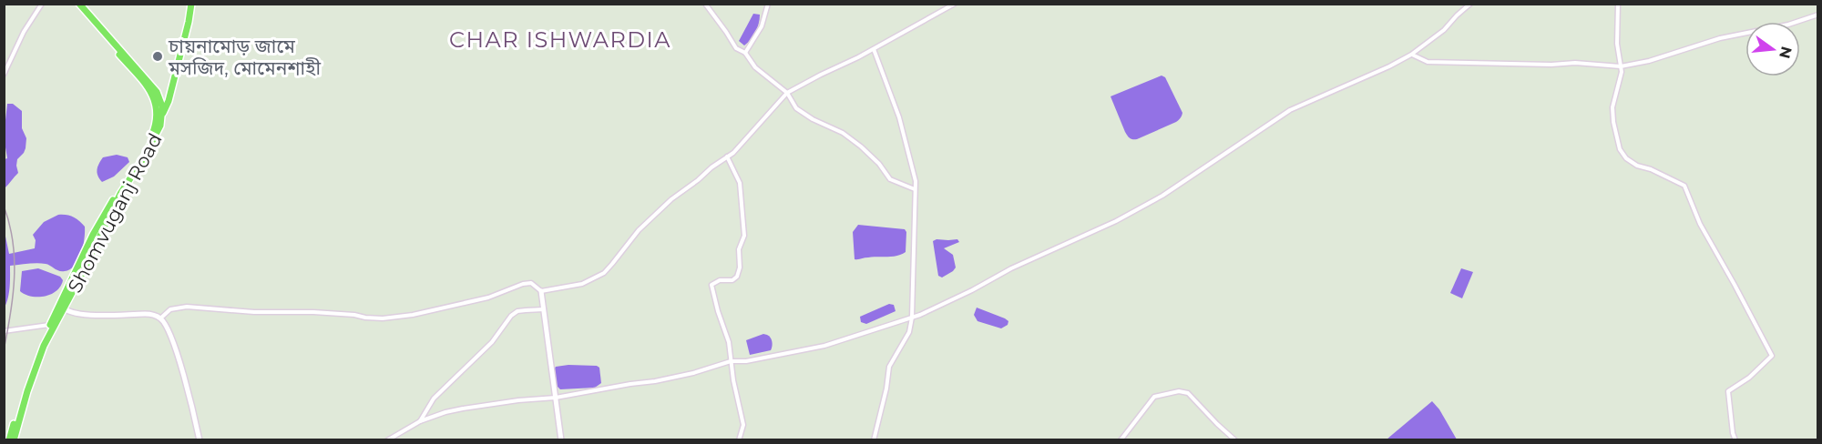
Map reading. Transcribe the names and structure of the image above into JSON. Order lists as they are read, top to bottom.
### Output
{
  "streets": {
    "main road": ["Shomvuganj Road"]
  },
  "districts": ["CHAR ISHWARDIA"],
  "places": ["চায়নামোড় জামে মসজিদ, মোমেনশাহী"],
  "north": "right"
}
